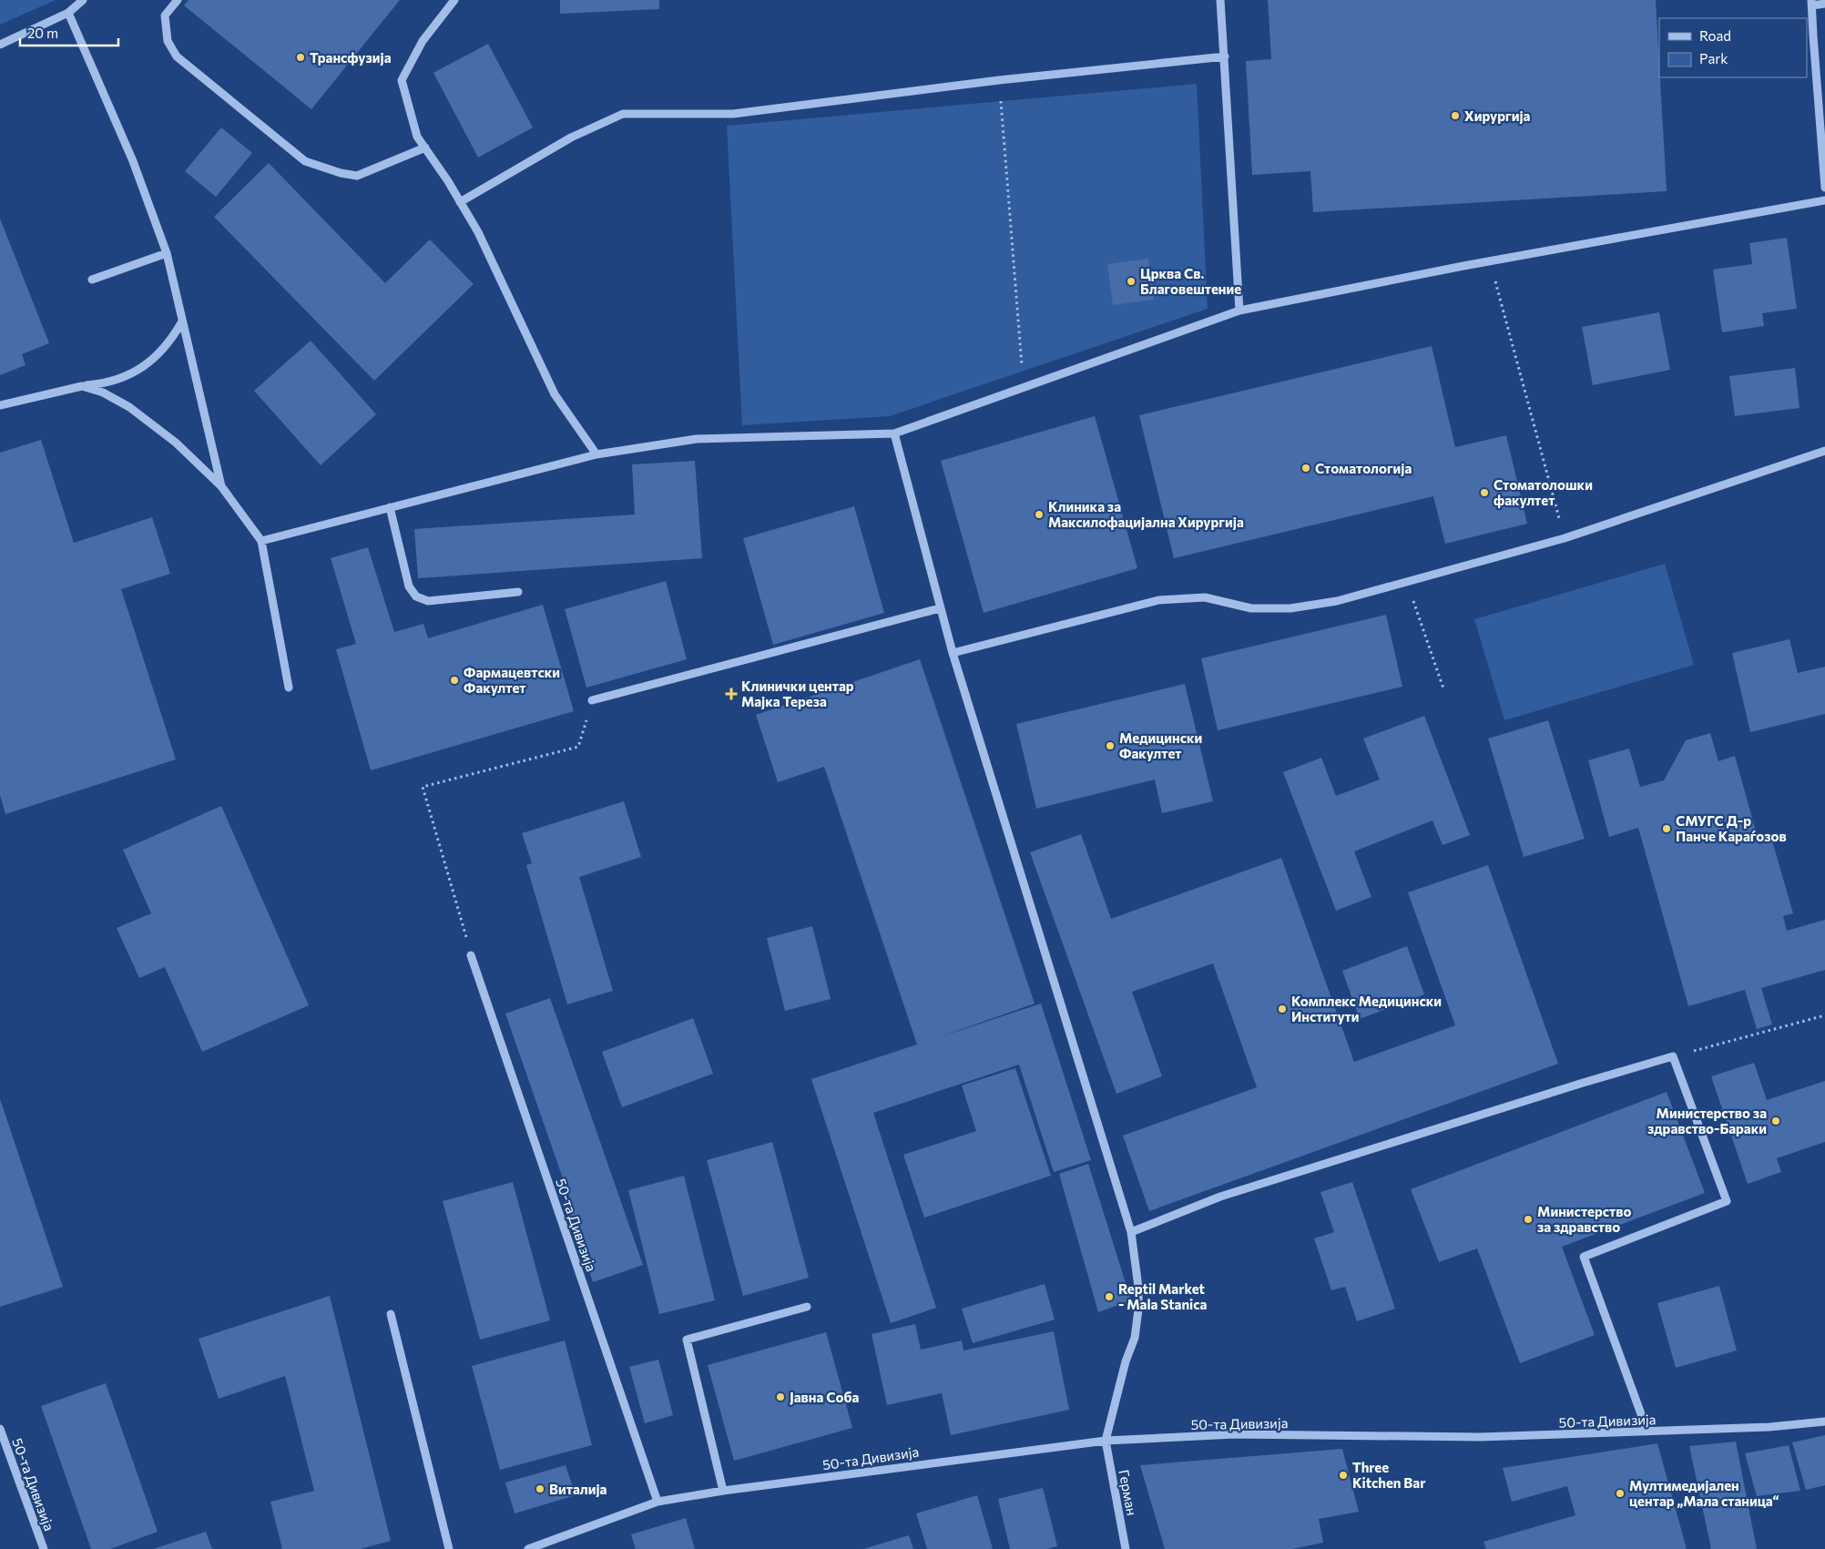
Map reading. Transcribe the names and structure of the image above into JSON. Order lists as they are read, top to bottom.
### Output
{
  "streets": {
    "street": ["50-та Дивизија", "Герман"]
  },
  "crossings": [
    ["50-та Дивизија", "Герман"]
  ],
  "places": {
    "other": [
      "Трансфузија",
      "Хирургија",
      "Црква Св. Благовештение",
      "Стоматологија",
      "Стоматолошки факултет",
      "Клиника за Максилофацијална Хирургија",
      "Фармацевтски Факултет",
      "Медицински Факултет",
      "СМУГС Д-р Панче Караѓозов",
      "Комплекс Медицински Институти",
      "Министерство за здравство-Бараки",
      "Министерство за здравство",
      "Reptil Market - Mala Stanica",
      "Јавна Соба",
      "Three Kitchen Bar",
      "Виталија",
      "Мултимедијален центар „Мала станица“"
    ],
    "health": ["Клинички центар Мајка Тереза"]
  },
  "legend": ["Road", "Park"],
  "scale_bar": "20 m"
}
